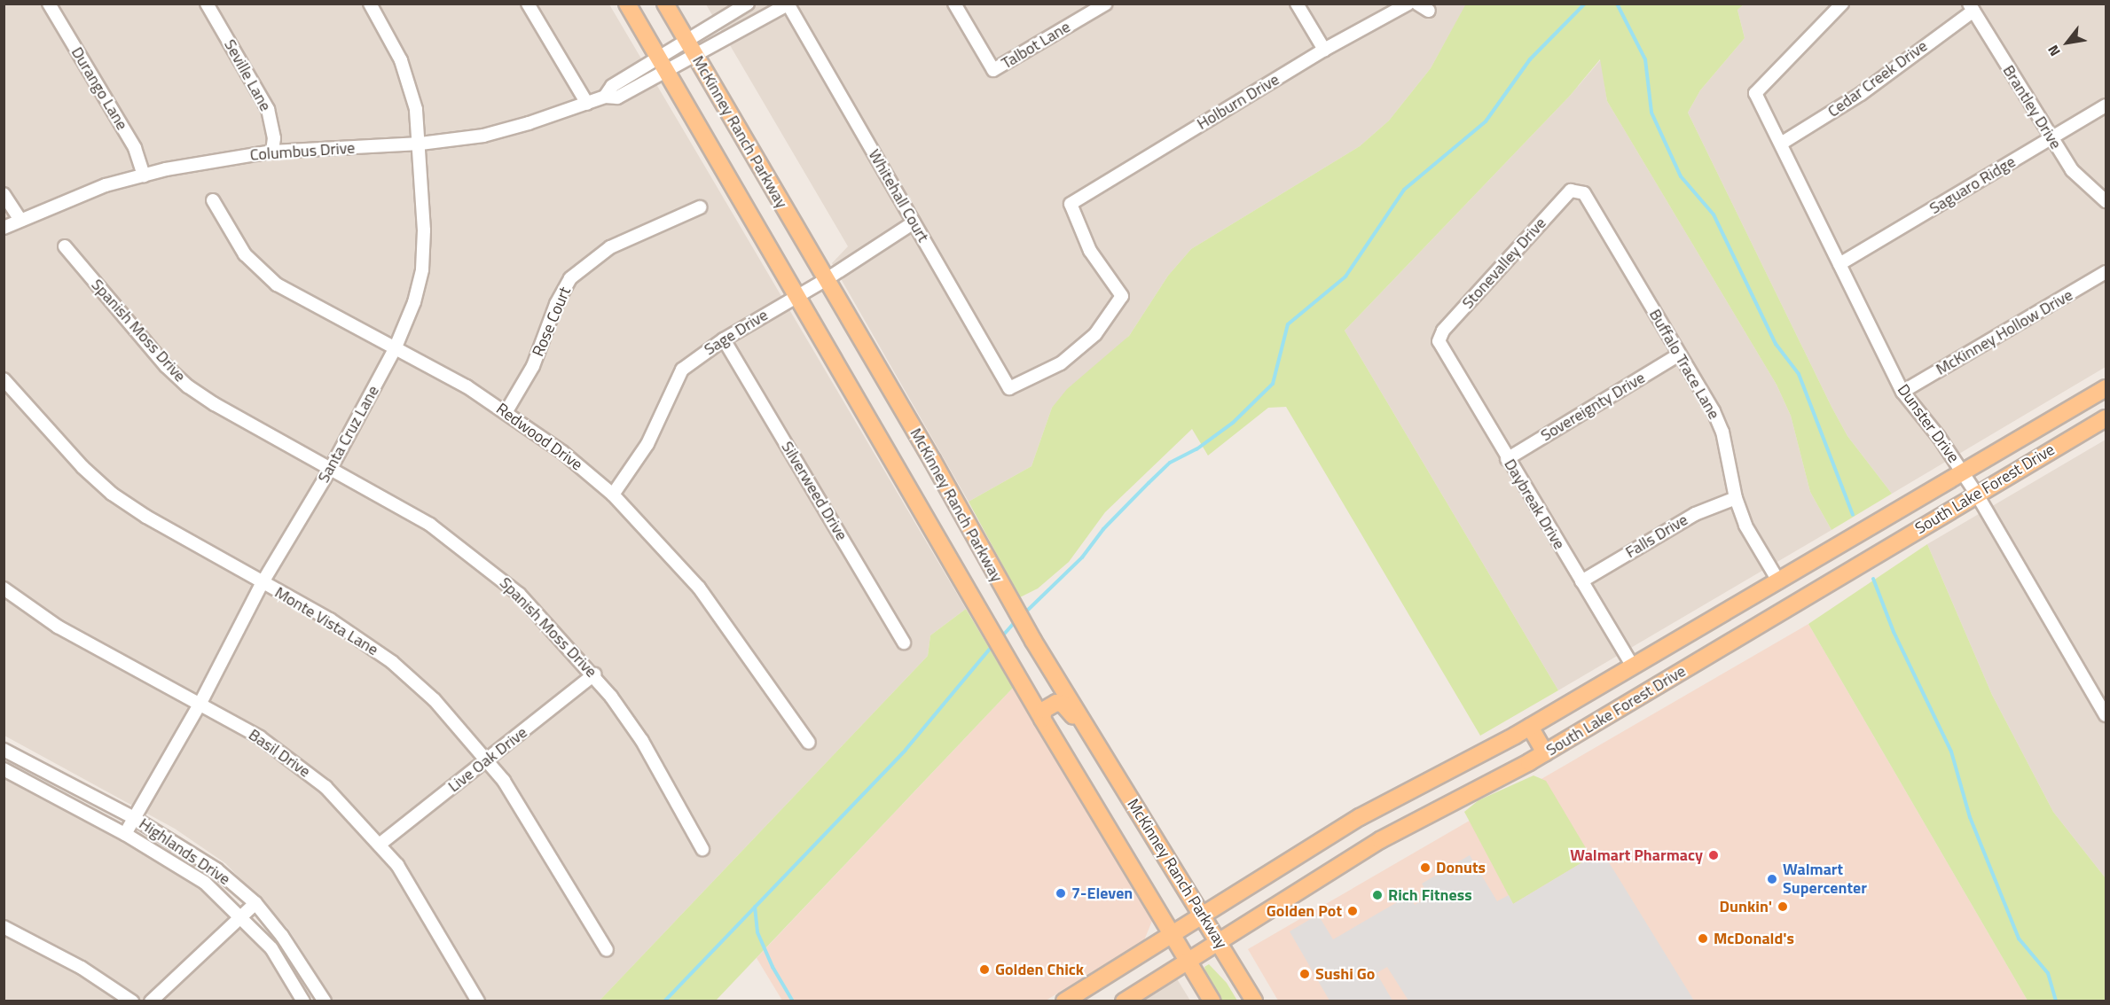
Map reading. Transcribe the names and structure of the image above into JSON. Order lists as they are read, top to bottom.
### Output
{
  "streets": {
    "main road": ["McKinney Ranch Parkway", "South Lake Forest Drive"],
    "street": [
      "Talbot Lane",
      "Seville Lane",
      "Cedar Creek Drive",
      "Durango Lane",
      "Holburn Drive",
      "Brantley Drive",
      "Columbus Drive",
      "Saguaro Ridge",
      "Whitehall Court",
      "Stonevalley Drive",
      "Rose Court",
      "Spanish Moss Drive",
      "Sage Drive",
      "McKinney Hollow Drive",
      "Buffalo Trace Lane",
      "Sovereignty Drive",
      "Dunster Drive",
      "Santa Cruz Lane",
      "Redwood Drive",
      "Silverweed Drive",
      "Daybreak Drive",
      "Falls Drive",
      "Monte Vista Lane",
      "Basil Drive",
      "Live Oak Drive",
      "Highlands Drive"
    ]
  },
  "crossings": [
    ["Seville Lane", "Columbus Drive"],
    ["Cedar Creek Drive", "Brantley Drive"],
    ["Cedar Creek Drive", "Dunster Drive"],
    ["Durango Lane", "Columbus Drive"],
    ["Holburn Drive", "Whitehall Court"],
    ["Brantley Drive", "Saguaro Ridge"],
    ["McKinney Ranch Parkway", "Columbus Drive"],
    ["McKinney Ranch Parkway", "Sage Drive"],
    ["McKinney Ranch Parkway", "South Lake Forest Drive"],
    ["Columbus Drive", "Whitehall Court"],
    ["Columbus Drive", "Santa Cruz Lane"],
    ["Saguaro Ridge", "Dunster Drive"],
    ["Whitehall Court", "Sage Drive"],
    ["Stonevalley Drive", "Buffalo Trace Lane"],
    ["Stonevalley Drive", "Daybreak Drive"],
    ["Rose Court", "Redwood Drive"],
    ["Spanish Moss Drive", "Santa Cruz Lane"],
    ["Spanish Moss Drive", "Live Oak Drive"],
    ["Sage Drive", "Redwood Drive"],
    ["Sage Drive", "Silverweed Drive"],
    ["McKinney Hollow Drive", "Dunster Drive"],
    ["Buffalo Trace Lane", "Sovereignty Drive"],
    ["Buffalo Trace Lane", "South Lake Forest Drive"],
    ["Buffalo Trace Lane", "Falls Drive"],
    ["Sovereignty Drive", "Daybreak Drive"],
    ["Dunster Drive", "South Lake Forest Drive"],
    ["Santa Cruz Lane", "Redwood Drive"],
    ["Santa Cruz Lane", "Monte Vista Lane"],
    ["Santa Cruz Lane", "Basil Drive"],
    ["Santa Cruz Lane", "Highlands Drive"],
    ["South Lake Forest Drive", "Daybreak Drive"],
    ["Daybreak Drive", "Falls Drive"],
    ["Monte Vista Lane", "Live Oak Drive"],
    ["Basil Drive", "Live Oak Drive"]
  ],
  "places": [
    "Walmart Pharmacy",
    "Donuts",
    "Walmart Supercenter",
    "7-Eleven",
    "Rich Fitness",
    "Dunkin'",
    "Golden Pot",
    "McDonald's",
    "Golden Chick",
    "Sushi Go"
  ],
  "north": "bottom left"
}
